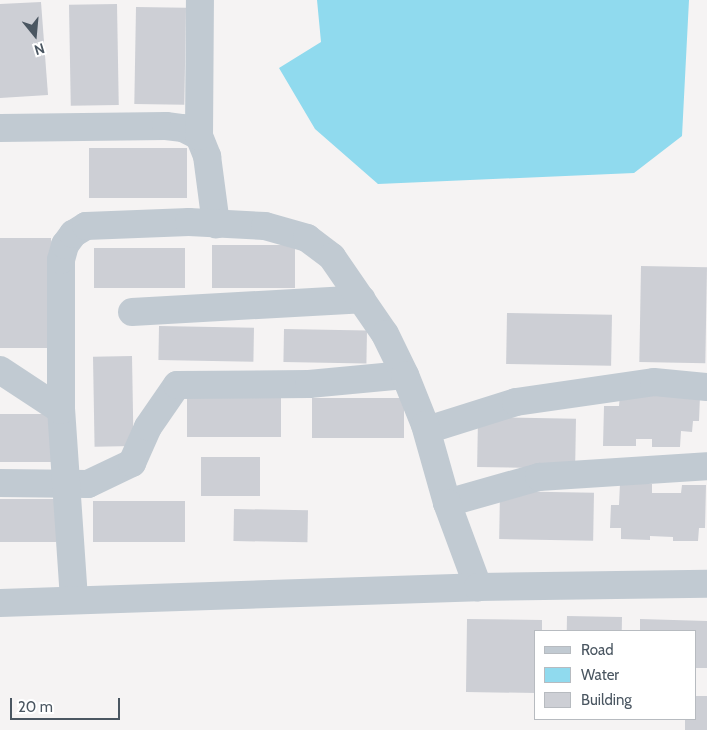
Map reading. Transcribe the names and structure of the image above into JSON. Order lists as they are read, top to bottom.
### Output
{
  "legend": ["Road", "Water", "Building"],
  "scale_bar": "20 m",
  "north": "bottom"
}
